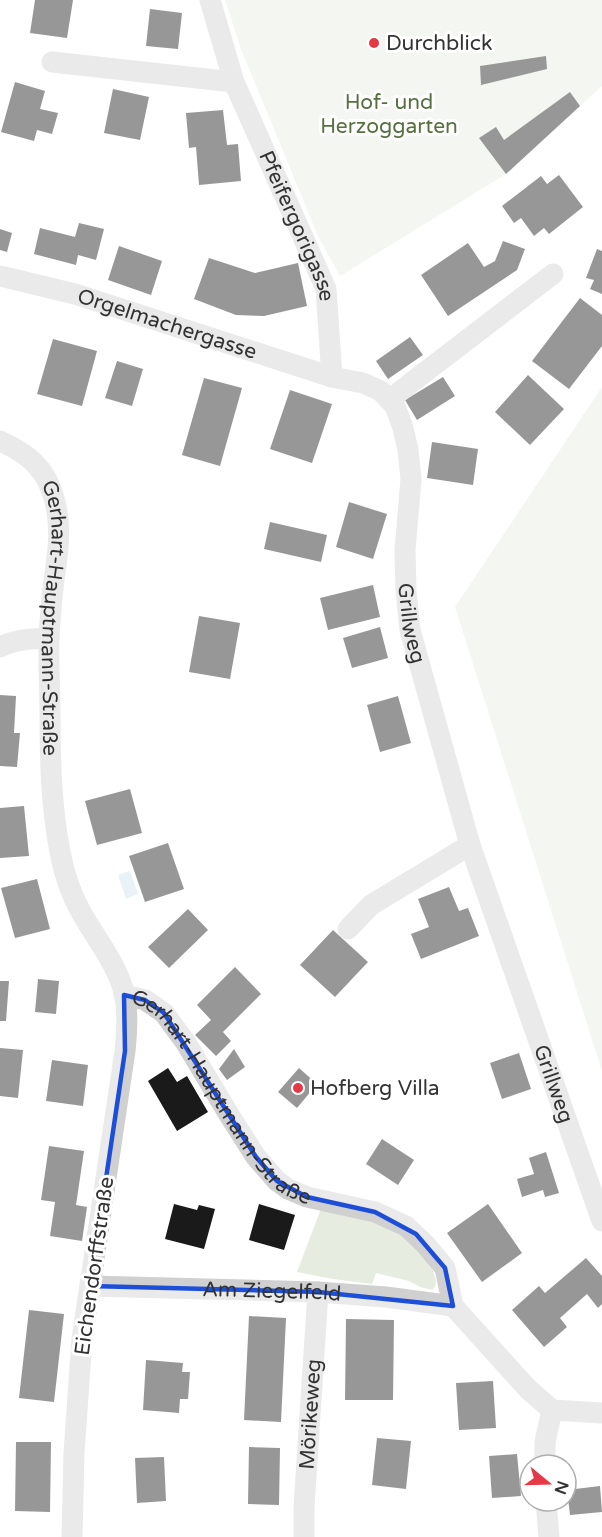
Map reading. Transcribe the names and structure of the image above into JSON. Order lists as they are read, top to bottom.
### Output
{
  "streets": {
    "street": [
      "Pfeifergorigasse",
      "Orgelmachergasse",
      "Gerhart-Hauptmann-Straße",
      "Grillweg",
      "Eichendorffstraße",
      "Am Ziegelfeld",
      "Mörikeweg"
    ]
  },
  "crossings": [
    ["Pfeifergorigasse", "Orgelmachergasse"],
    ["Gerhart-Hauptmann-Straße", "Eichendorffstraße"],
    ["Gerhart-Hauptmann-Straße", "Am Ziegelfeld"],
    ["Eichendorffstraße", "Am Ziegelfeld"],
    ["Am Ziegelfeld", "Mörikeweg"]
  ],
  "parks": ["Hof- und Herzoggarten"],
  "places": ["Durchblick", "Hofberg Villa"],
  "north": "right"
}
